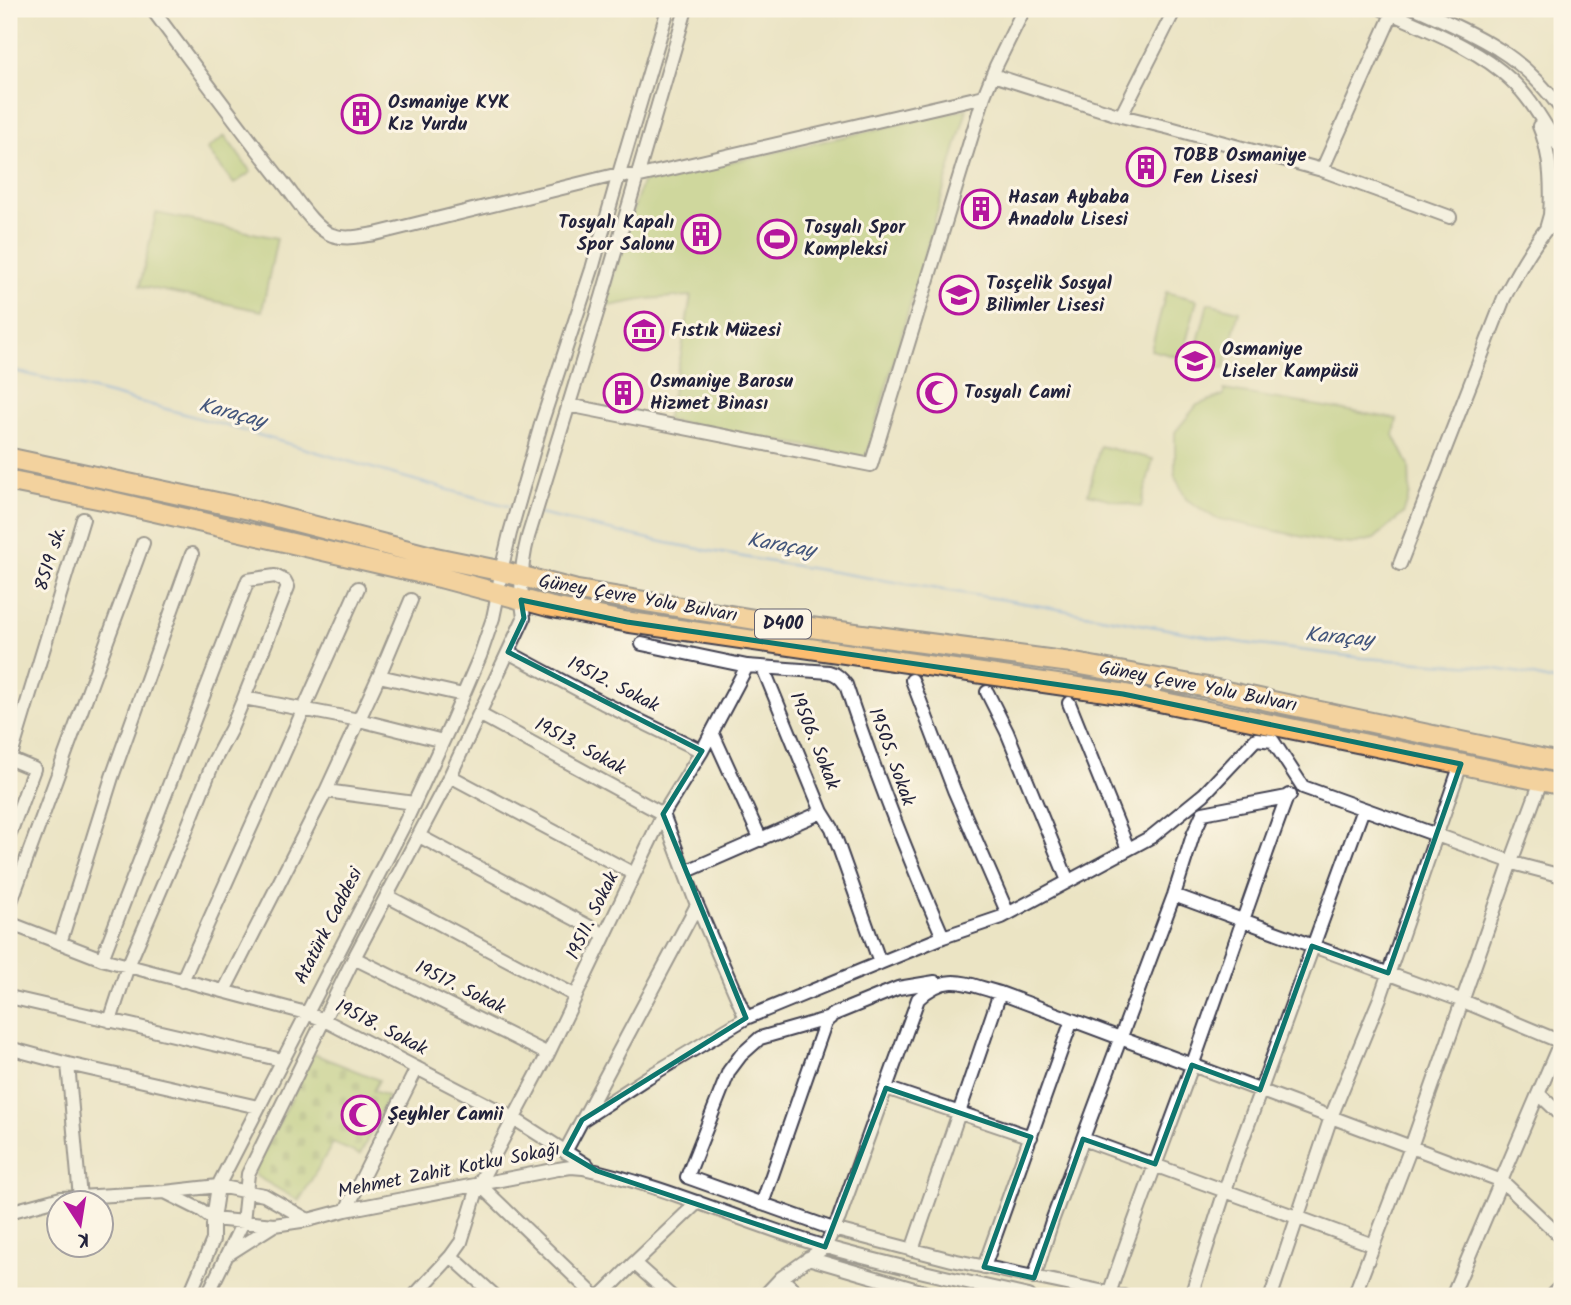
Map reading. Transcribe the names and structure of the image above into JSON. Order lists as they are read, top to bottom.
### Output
{
  "streets": {
    "highway": ["Güney Çevre Yolu Bulvarı", "D400"],
    "street": [
      "8519 sk.",
      "19512. Sokak",
      "19506. Sokak",
      "19513. Sokak",
      "19505. Sokak",
      "19511. Sokak",
      "Atatürk Caddesi",
      "19517. Sokak",
      "19518. Sokak",
      "Mehmet Zahit Kotku Sokağı"
    ]
  },
  "crossings": [
    ["Güney Çevre Yolu Bulvarı", "Atatürk Caddesi"],
    ["19512. Sokak", "19511. Sokak"],
    ["19512. Sokak", "Atatürk Caddesi"],
    ["19506. Sokak", "19505. Sokak"],
    ["19513. Sokak", "19511. Sokak"],
    ["19513. Sokak", "Atatürk Caddesi"],
    ["19505. Sokak", "19511. Sokak"],
    ["19511. Sokak", "19517. Sokak"],
    ["19511. Sokak", "19518. Sokak"],
    ["19511. Sokak", "Mehmet Zahit Kotku Sokağı"],
    ["Atatürk Caddesi", "19517. Sokak"],
    ["Atatürk Caddesi", "19518. Sokak"],
    ["19518. Sokak", "Mehmet Zahit Kotku Sokağı"]
  ],
  "water": ["Karaçay"],
  "places": {
    "building": [
      "Osmaniye KYK Kız Yurdu",
      "TOBB Osmaniye Fen Lisesi",
      "Hasan Aybaba Anadolu Lisesi",
      "Tosyalı Kapalı Spor Salonu",
      "Osmaniye Barosu Hizmet Binası"
    ],
    "sports": ["Tosyalı Spor Kompleksi"],
    "school or university": ["Tosçelik Sosyal Bilimler Lisesi", "Osmaniye Liseler Kampüsü"],
    "museum": ["Fıstık Müzesi"],
    "mosque": ["Tosyalı Cami", "Şeyhler Camii"]
  },
  "north": "bottom"
}
